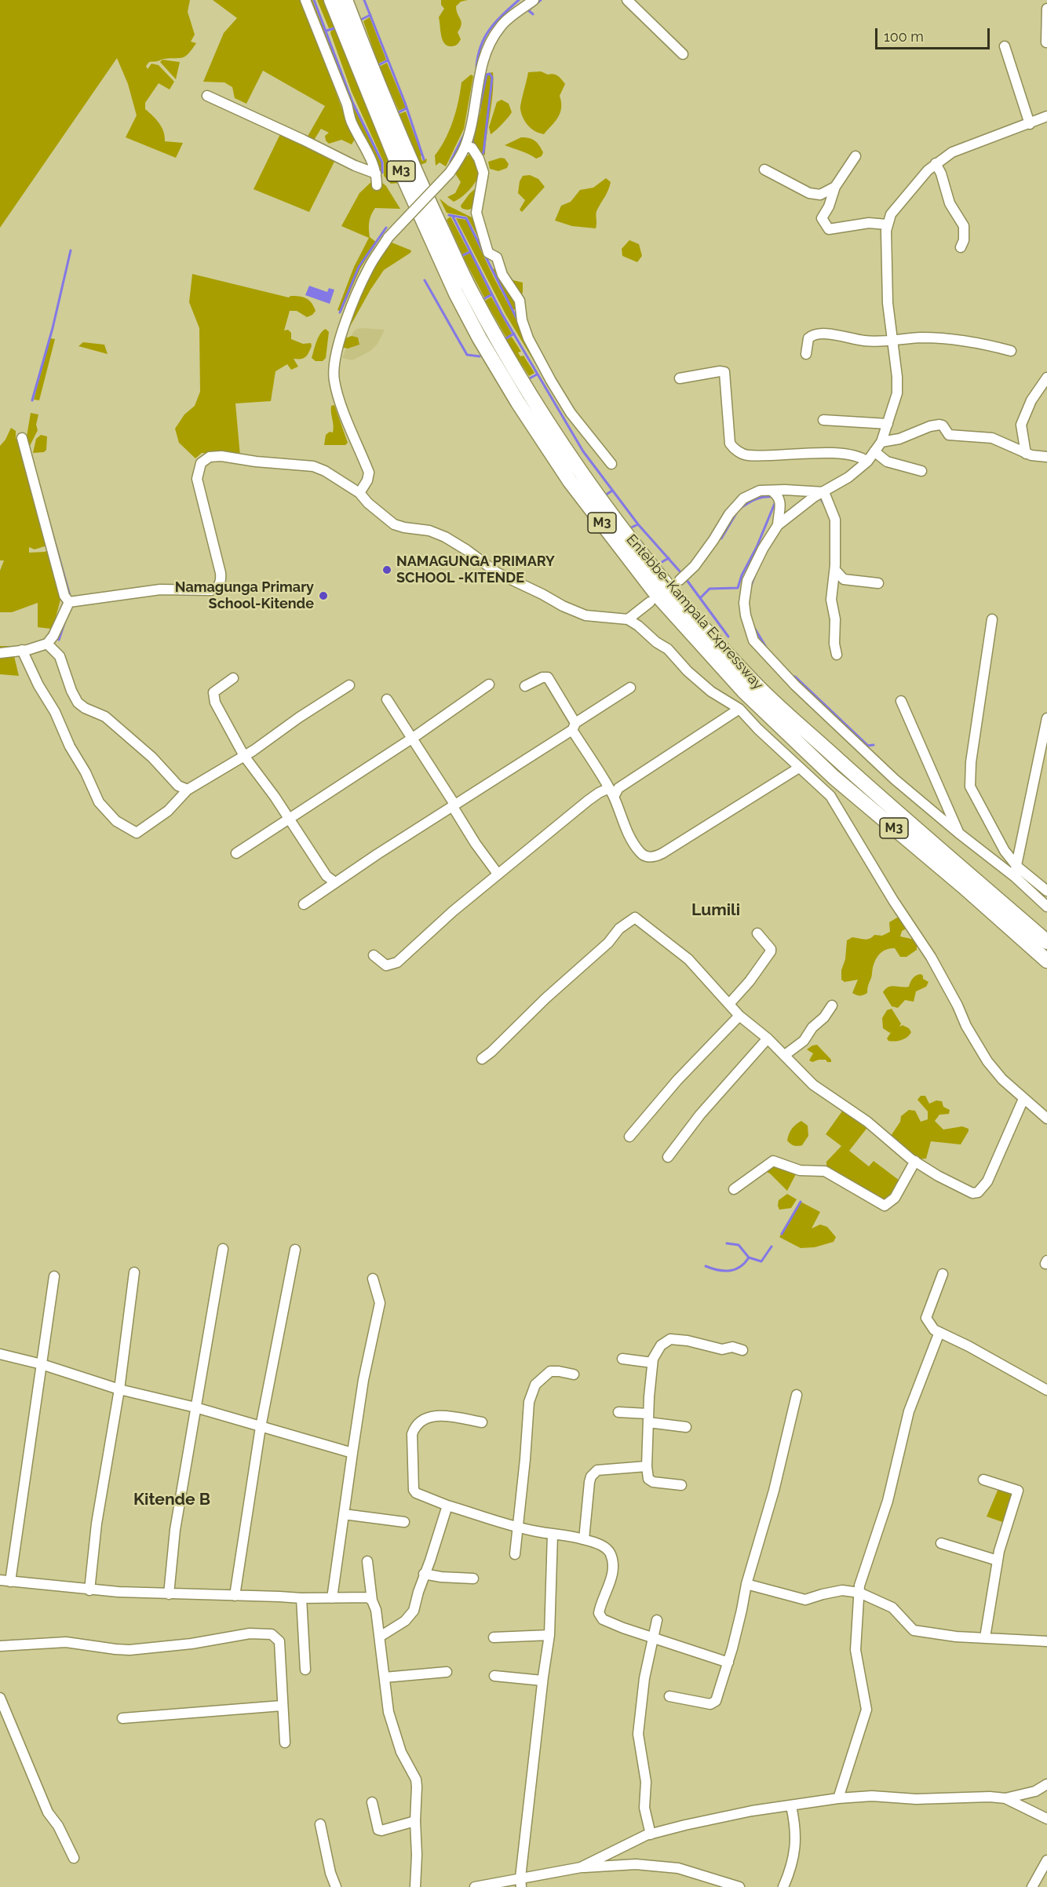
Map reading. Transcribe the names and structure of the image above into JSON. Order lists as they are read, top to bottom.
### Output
{
  "streets": {
    "highway": ["M3", "Entebbe-Kampala Expressway"]
  },
  "districts": ["Lumili", "Kitende B"],
  "places": ["NAMAGUNGA PRIMARY SCHOOL -KITENDE", "Namagunga Primary School-Kitende"],
  "scale_bar": "100 m"
}
